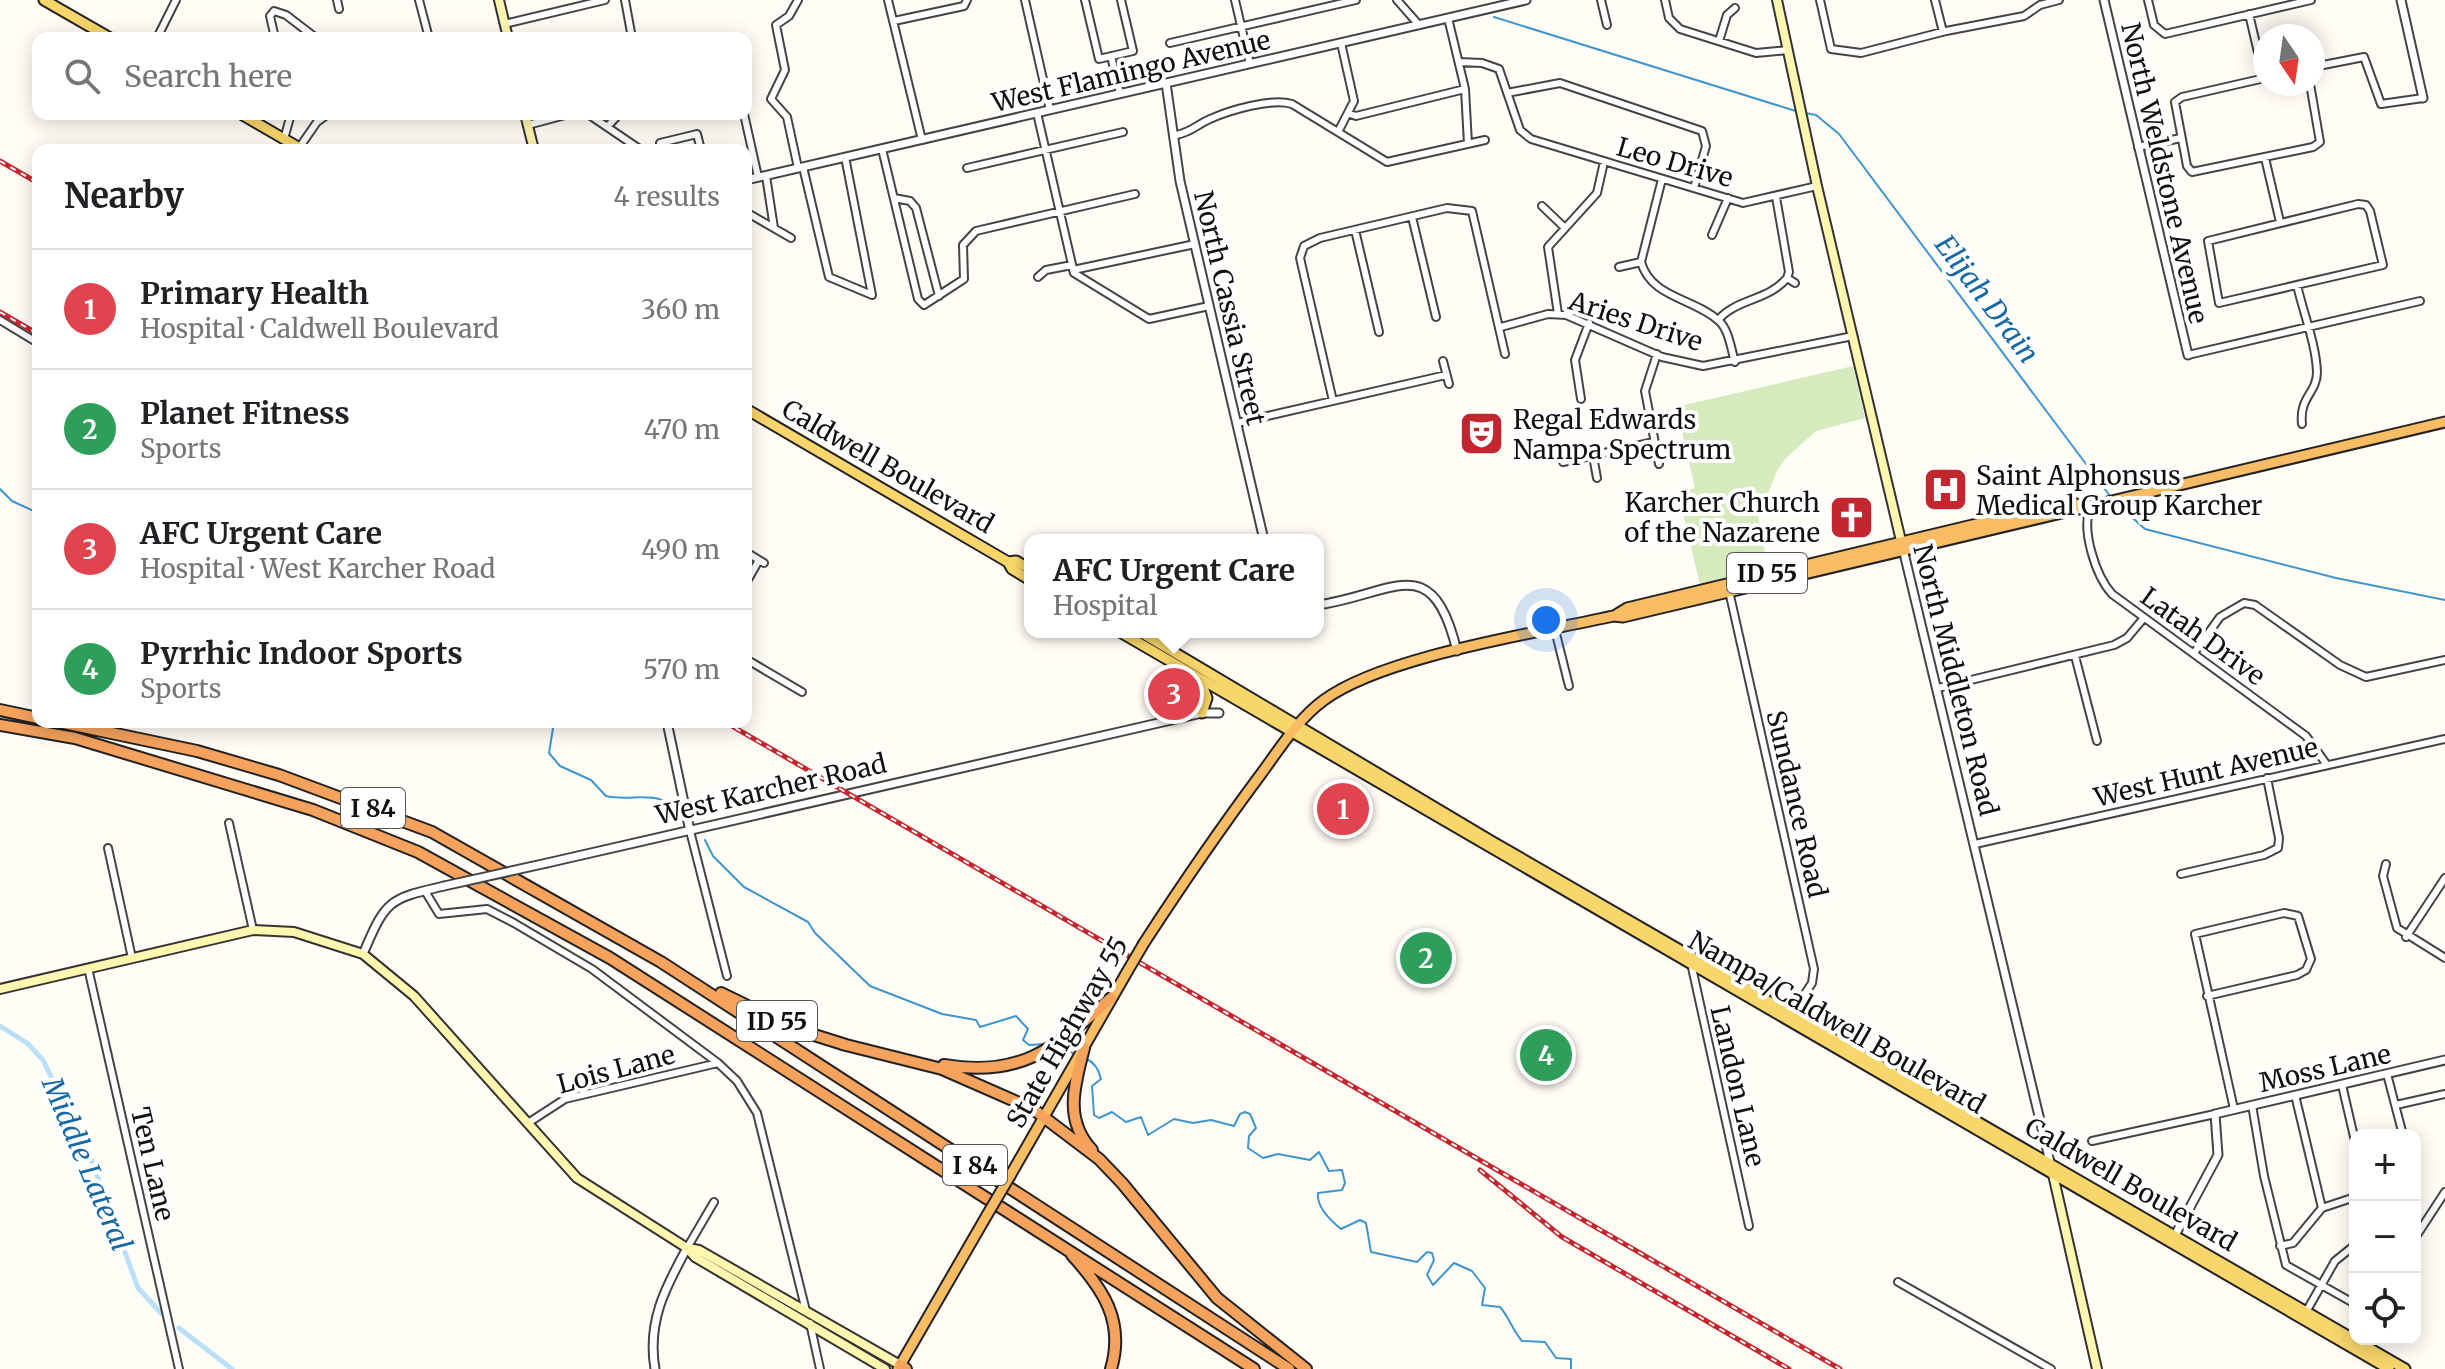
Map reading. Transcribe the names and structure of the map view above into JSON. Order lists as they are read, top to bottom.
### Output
{
  "streets": {
    "highway": ["ID 55", "I 84", "State Highway 55"],
    "main road": ["Caldwell Boulevard", "North Middleton Road", "Nampa/Caldwell Boulevard"],
    "street": [
      "West Flamingo Avenue",
      "Leo Drive",
      "North Weldstone Avenue",
      "North Cassia Street",
      "Aries Drive",
      "Latah Drive",
      "West Hunt Avenue",
      "West Karcher Road",
      "Sundance Road",
      "Moss Lane",
      "Lois Lane",
      "Landon Lane",
      "Ten Lane"
    ]
  },
  "crossings": [
    ["West Flamingo Avenue", "North Cassia Street"],
    ["Leo Drive", "North Middleton Road"],
    ["Aries Drive", "North Middleton Road"],
    ["Caldwell Boulevard", "North Middleton Road"],
    ["Caldwell Boulevard", "Sundance Road"],
    ["Caldwell Boulevard", "Nampa/Caldwell Boulevard"],
    ["ID 55", "North Middleton Road"],
    ["ID 55", "Sundance Road"],
    ["ID 55", "I 84"],
    ["ID 55", "Nampa/Caldwell Boulevard"],
    ["ID 55", "State Highway 55"],
    ["Latah Drive", "West Hunt Avenue"],
    ["North Middleton Road", "West Hunt Avenue"],
    ["North Middleton Road", "Nampa/Caldwell Boulevard"],
    ["Sundance Road", "Nampa/Caldwell Boulevard"],
    ["Nampa/Caldwell Boulevard", "State Highway 55"],
    ["Nampa/Caldwell Boulevard", "Landon Lane"]
  ],
  "water": ["Elijah Drain", "Middle Lateral"],
  "places": {
    "theatre": ["Regal Edwards Nampa Spectrum"],
    "hospital": ["Saint Alphonsus Medical Group Karcher"],
    "church": ["Karcher Church of the Nazarene"]
  },
  "north": "bottom",
  "page": {
    "search": "Search here",
    "heading": ["Nearby", "4 results"],
    "list": [
      {
        "mark": "1",
        "name": "Primary Health",
        "note": "Hospital · Caldwell Boulevard",
        "value": "360 m"
      },
      {
        "mark": "2",
        "name": "Planet Fitness",
        "note": "Sports",
        "value": "470 m"
      },
      {
        "mark": "3",
        "name": "AFC Urgent Care",
        "note": "Hospital · West Karcher Road",
        "value": "490 m"
      },
      {
        "mark": "4",
        "name": "Pyrrhic Indoor Sports",
        "note": "Sports",
        "value": "570 m"
      }
    ],
    "popup": ["AFC Urgent Care", "Hospital"],
    "pins": [
      "3",
      "1",
      "2",
      "4"
    ],
    "map_buttons": ["+", "−"]
  }
}
